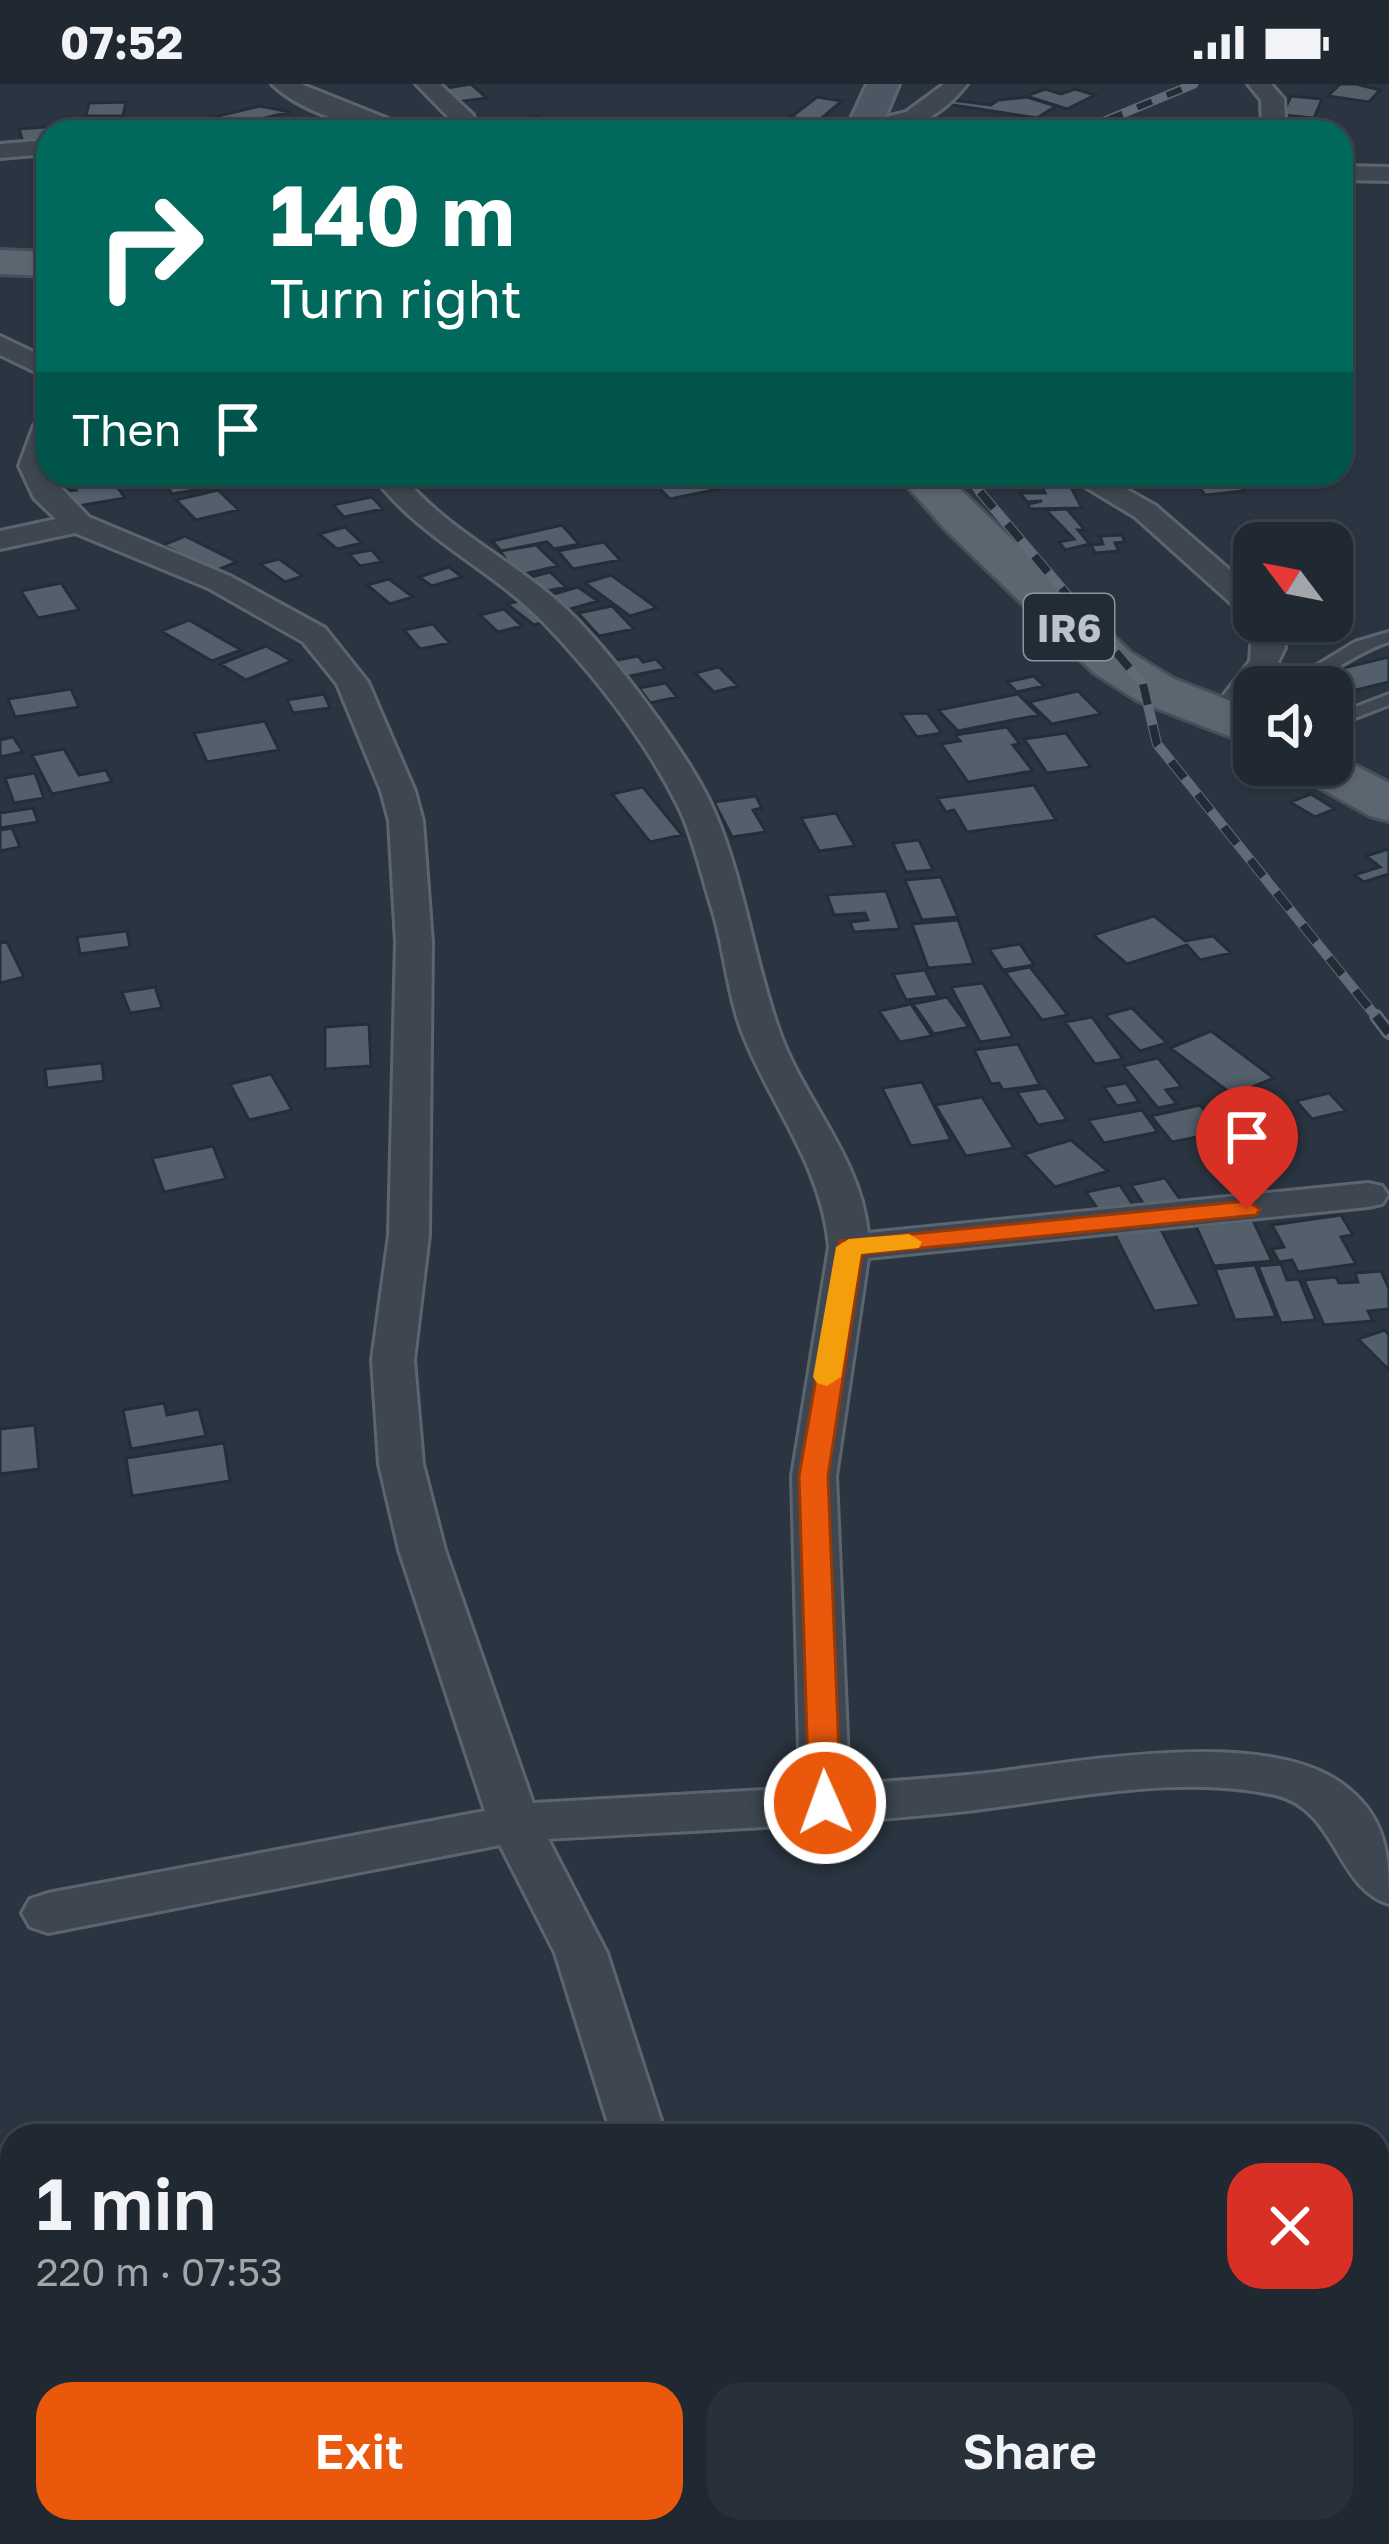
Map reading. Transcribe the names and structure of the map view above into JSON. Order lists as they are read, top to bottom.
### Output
{
  "streets": {
    "main road": ["IR6"]
  },
  "north": "top left",
  "page": {
    "status": "07:52",
    "turn": ["140 m", "Turn right"],
    "then": "Then",
    "heading": ["1 min", "220 m · 07:53"],
    "buttons": ["Exit", "Share"]
  }
}
